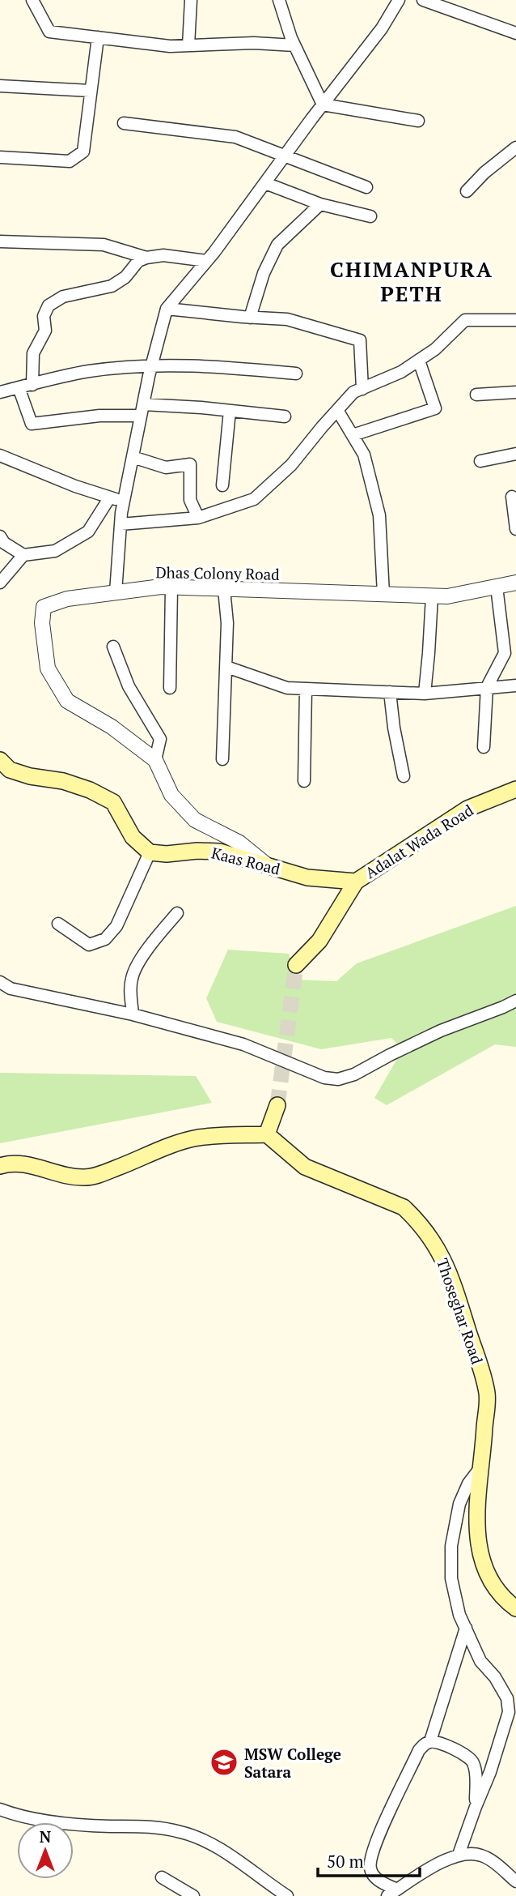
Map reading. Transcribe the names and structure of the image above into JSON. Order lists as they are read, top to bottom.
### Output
{
  "streets": {
    "main road": ["Adalat Wada Road", "Kaas Road", "Thoseghar Road"],
    "street": ["Dhas Colony Road"]
  },
  "crossings": [
    ["Dhas Colony Road", "Kaas Road"],
    ["Adalat Wada Road", "Kaas Road"]
  ],
  "districts": ["CHIMANPURA PETH"],
  "places": {
    "school or university": ["MSW College Satara"]
  },
  "scale_bar": "50 m",
  "north": "top"
}
